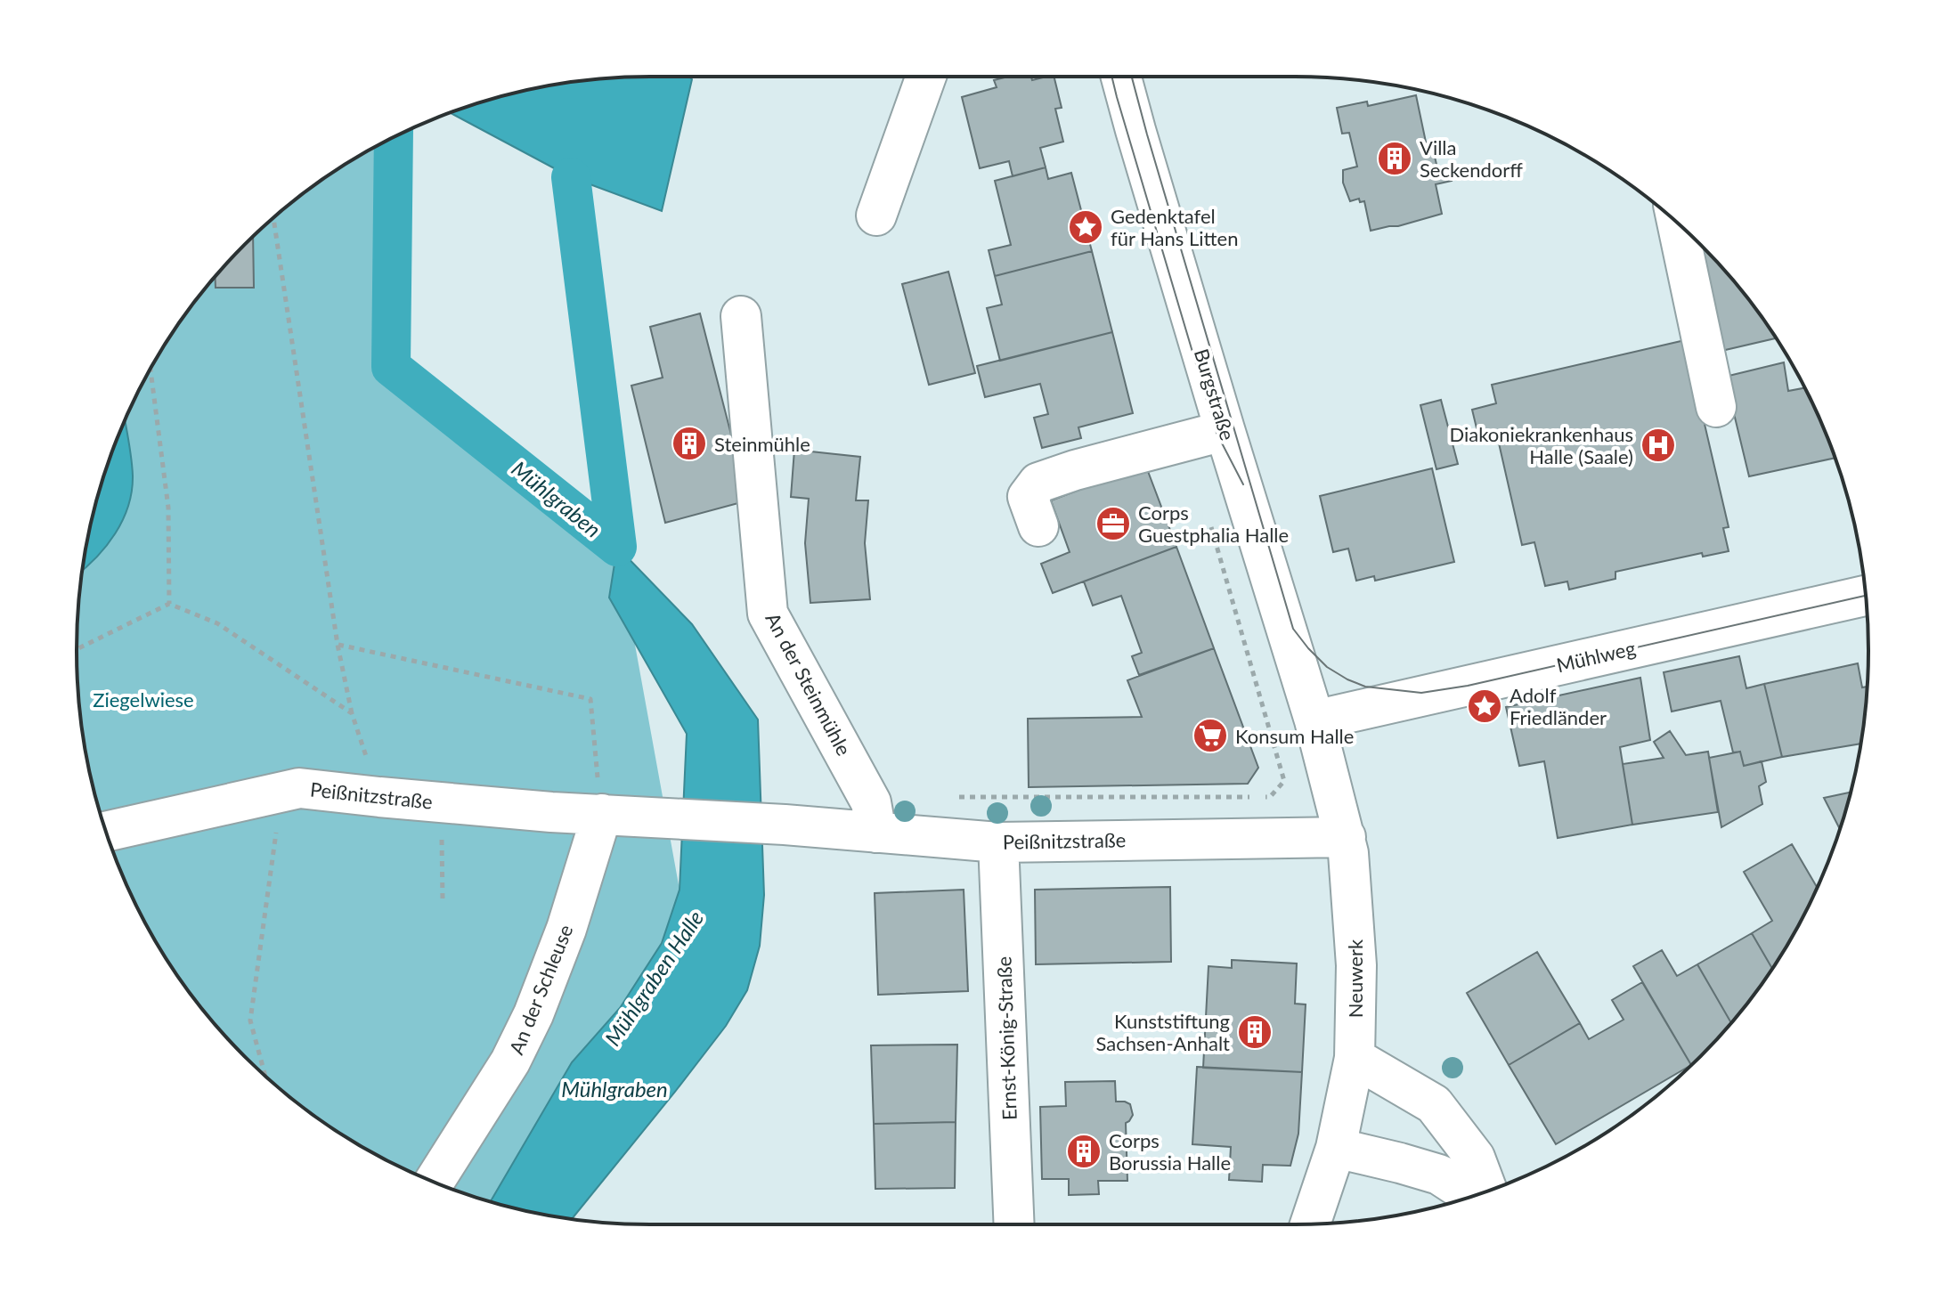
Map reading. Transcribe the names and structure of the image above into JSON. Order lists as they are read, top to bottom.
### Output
{
  "streets": {
    "street": [
      "Burgstraße",
      "Mühlweg",
      "An der Steinmühle",
      "Peißnitzstraße",
      "Neuwerk",
      "An der Schleuse",
      "Ernst-König-Straße"
    ]
  },
  "crossings": [
    ["Burgstraße", "Mühlweg"],
    ["Burgstraße", "Neuwerk"],
    ["Mühlweg", "Neuwerk"],
    ["An der Steinmühle", "Peißnitzstraße"],
    ["Peißnitzstraße", "Neuwerk"],
    ["Peißnitzstraße", "An der Schleuse"],
    ["Peißnitzstraße", "Ernst-König-Straße"]
  ],
  "water": ["Mühlgraben", "Mühlgraben Halle"],
  "parks": ["Ziegelwiese"],
  "places": {
    "building": [
      "Villa Seckendorff",
      "Steinmühle",
      "Kunststiftung Sachsen-Anhalt",
      "Corps Borussia Halle"
    ],
    "place": ["Gedenktafel für Hans Litten", "Adolf Friedländer"],
    "hospital": ["Diakoniekrankenhaus Halle (Saale)"],
    "office": ["Corps Guestphalia Halle"],
    "supermarket": ["Konsum Halle"]
  }
}
